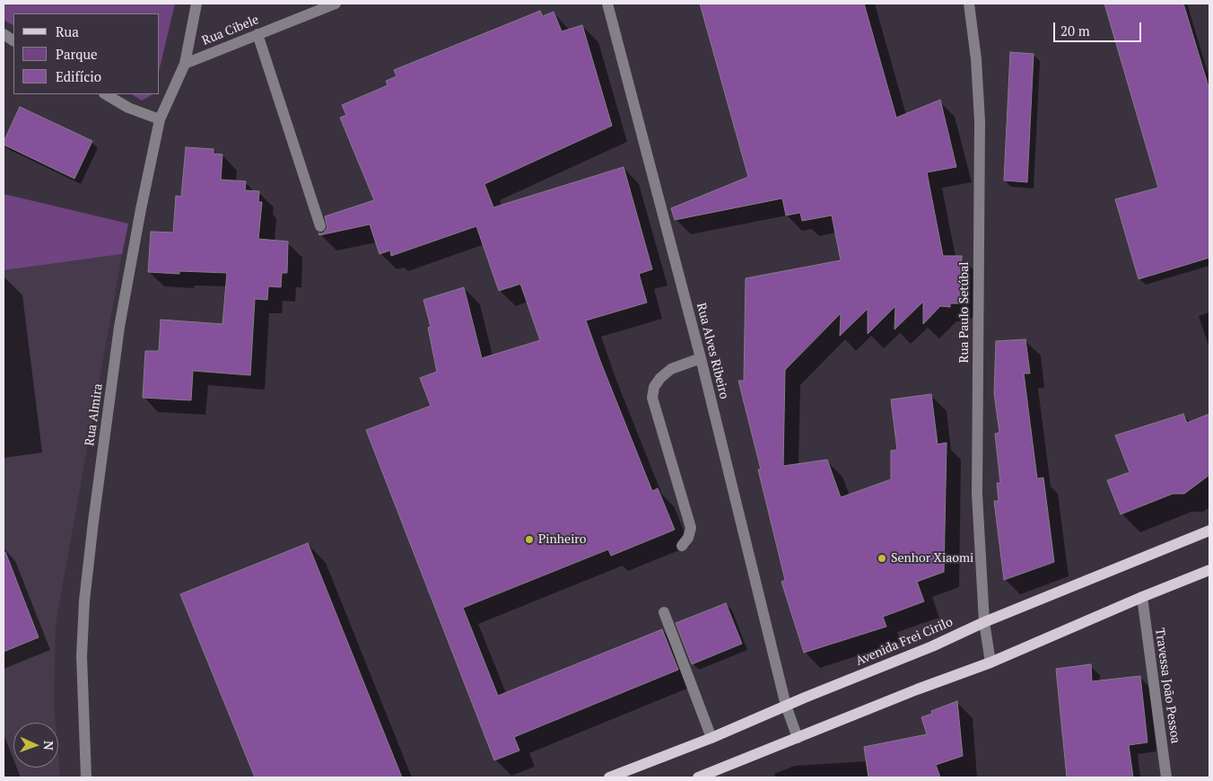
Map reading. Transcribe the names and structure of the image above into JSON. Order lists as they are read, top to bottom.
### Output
{
  "streets": {
    "main road": ["Avenida Frei Cirilo"],
    "street": [
      "Rua Cibele",
      "Rua Paulo Setúbal",
      "Rua Alves Ribeiro",
      "Rua Almira",
      "Travessa João Pessoa"
    ]
  },
  "crossings": [
    ["Rua Cibele", "Rua Almira"],
    ["Rua Paulo Setúbal", "Avenida Frei Cirilo"],
    ["Rua Alves Ribeiro", "Avenida Frei Cirilo"]
  ],
  "places": ["Pinheiro", "Senhor Xiaomi"],
  "legend": ["Rua", "Parque", "Edifício"],
  "scale_bar": "20 m",
  "north": "right"
}
